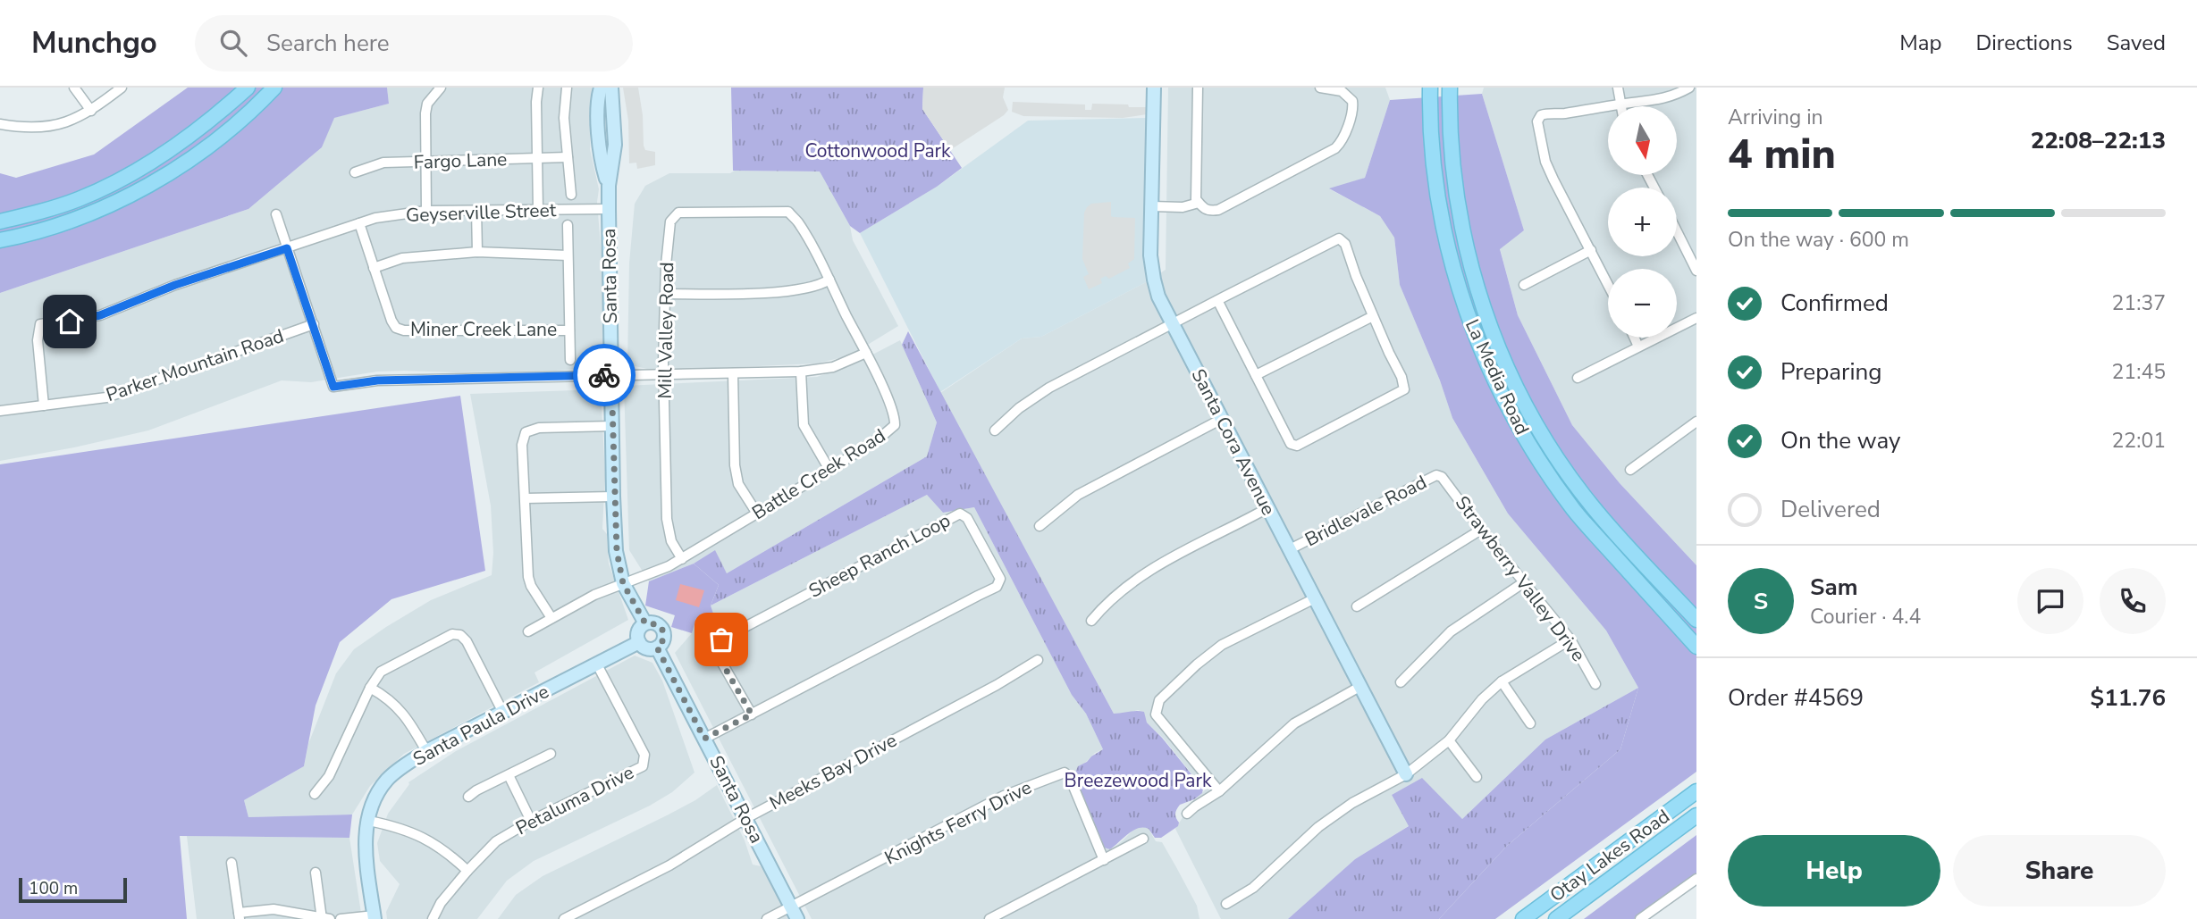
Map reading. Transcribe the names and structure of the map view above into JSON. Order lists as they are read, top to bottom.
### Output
{
  "streets": {
    "main road": ["La Media Road", "Otay Lakes Road"],
    "street": [
      "Fargo Lane",
      "Geyserville Street",
      "Santa Rosa",
      "Miner Creek Lane",
      "Mill Valley Road",
      "Parker Mountain Road",
      "Santa Cora Avenue",
      "Battle Creek Road",
      "Bridlevale Road",
      "Sheep Ranch Loop",
      "Strawberry Valley Drive",
      "Santa Paula Drive",
      "Meeks Bay Drive",
      "Petaluma Drive",
      "Knights Ferry Drive"
    ]
  },
  "crossings": [
    ["Geyserville Street", "Santa Rosa"],
    ["Geyserville Street", "Miner Creek Lane"],
    ["Geyserville Street", "Parker Mountain Road"],
    ["Santa Rosa", "Battle Creek Road"],
    ["Santa Rosa", "Sheep Ranch Loop"],
    ["Santa Rosa", "Santa Paula Drive"],
    ["Santa Rosa", "Meeks Bay Drive"],
    ["Santa Rosa", "Knights Ferry Drive"],
    ["Mill Valley Road", "Battle Creek Road"],
    ["Santa Cora Avenue", "Bridlevale Road"],
    ["Bridlevale Road", "Strawberry Valley Drive"],
    ["Santa Paula Drive", "Petaluma Drive"]
  ],
  "parks": ["Cottonwood Park", "Breezewood Park"],
  "scale_bar": "100 m",
  "north": "bottom",
  "page": {
    "header": "Munchgo",
    "search": "Search here",
    "nav": ["Map", "Directions", "Saved"],
    "heading": ["4 min", "Arriving in", "22:08–22:13"],
    "panel": [
      "Sam",
      "Courier · 4.4",
      "Order #4569",
      "$11.76"
    ],
    "map_buttons": ["+", "−"],
    "bar": "On the way · 600 m",
    "list": [
      ["Confirmed", "21:37"],
      ["Preparing", "21:45"],
      ["On the way", "22:01"],
      "Delivered"
    ],
    "round": "S",
    "buttons": ["Help", "Share"],
    "scale": "100 m"
  }
}
